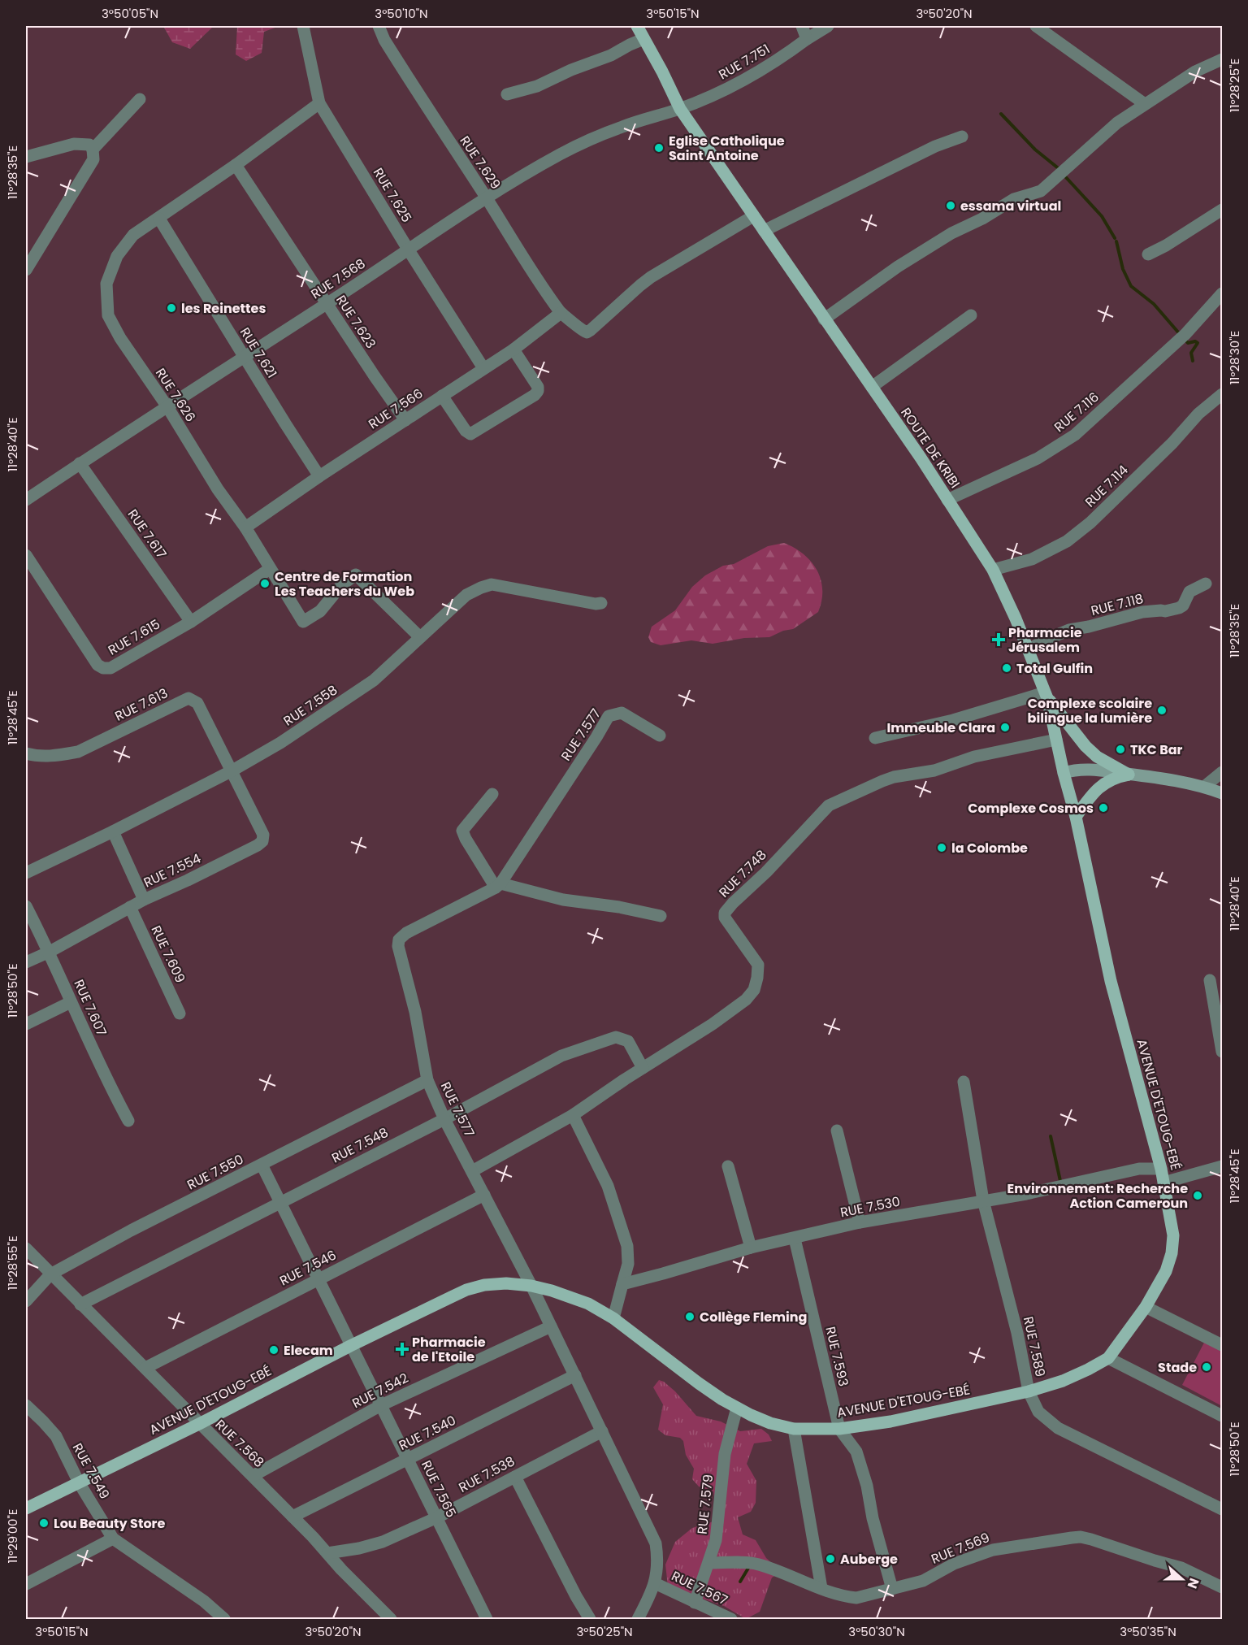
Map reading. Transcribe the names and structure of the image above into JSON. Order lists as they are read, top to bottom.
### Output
{
  "streets": {
    "main road": ["ROUTE DE KRIBI", "AVENUE D'ETOUG-EBÉ"],
    "street": [
      "RUE 7.751",
      "RUE 7.629",
      "RUE 7.625",
      "RUE 7.568",
      "RUE 7.623",
      "RUE 7.621",
      "RUE 7.626",
      "RUE 7.566",
      "RUE 7.116",
      "RUE 7.114",
      "RUE 7.617",
      "RUE 7.118",
      "RUE 7.615",
      "RUE 7.613",
      "RUE 7.558",
      "RUE 7.577",
      "RUE 7.554",
      "RUE 7.748",
      "RUE 7.609",
      "RUE 7.607",
      "RUE 7.548",
      "RUE 7.550",
      "RUE 7.530",
      "RUE 7.546",
      "RUE 7.589",
      "RUE 7.593",
      "RUE 7.542",
      "RUE 7.540",
      "RUE 7.549",
      "RUE 7.538",
      "RUE 7.565",
      "RUE 7.579",
      "RUE 7.569",
      "RUE 7.567"
    ]
  },
  "crossings": [
    ["RUE 7.751", "RUE 7.568"],
    ["RUE 7.751", "ROUTE DE KRIBI"],
    ["RUE 7.629", "RUE 7.568"],
    ["RUE 7.629", "RUE 7.566"],
    ["RUE 7.629", "ROUTE DE KRIBI"],
    ["RUE 7.625", "RUE 7.568"],
    ["RUE 7.625", "RUE 7.626"],
    ["RUE 7.625", "RUE 7.566"],
    ["RUE 7.568", "RUE 7.623"],
    ["RUE 7.568", "RUE 7.621"],
    ["RUE 7.568", "RUE 7.626"],
    ["RUE 7.568", "ROUTE DE KRIBI"],
    ["RUE 7.568", "RUE 7.617"],
    ["RUE 7.568", "AVENUE D'ETOUG-EBÉ"],
    ["RUE 7.568", "RUE 7.548"],
    ["RUE 7.568", "RUE 7.550"],
    ["RUE 7.568", "RUE 7.546"],
    ["RUE 7.568", "RUE 7.542"],
    ["RUE 7.568", "RUE 7.540"],
    ["RUE 7.568", "RUE 7.538"],
    ["RUE 7.623", "RUE 7.626"],
    ["RUE 7.623", "RUE 7.566"],
    ["RUE 7.621", "RUE 7.626"],
    ["RUE 7.621", "RUE 7.566"],
    ["RUE 7.626", "RUE 7.566"],
    ["RUE 7.626", "RUE 7.615"],
    ["RUE 7.626", "RUE 7.558"],
    ["RUE 7.116", "ROUTE DE KRIBI"],
    ["ROUTE DE KRIBI", "RUE 7.114"],
    ["ROUTE DE KRIBI", "RUE 7.118"],
    ["ROUTE DE KRIBI", "RUE 7.748"],
    ["ROUTE DE KRIBI", "AVENUE D'ETOUG-EBÉ"],
    ["RUE 7.617", "RUE 7.615"],
    ["RUE 7.613", "RUE 7.558"],
    ["RUE 7.613", "RUE 7.554"],
    ["RUE 7.558", "RUE 7.554"],
    ["RUE 7.577", "RUE 7.748"],
    ["RUE 7.577", "AVENUE D'ETOUG-EBÉ"],
    ["RUE 7.577", "RUE 7.548"],
    ["RUE 7.577", "RUE 7.550"],
    ["RUE 7.577", "RUE 7.546"],
    ["RUE 7.577", "RUE 7.542"],
    ["RUE 7.577", "RUE 7.540"],
    ["RUE 7.577", "RUE 7.538"],
    ["RUE 7.577", "RUE 7.567"],
    ["RUE 7.554", "RUE 7.609"],
    ["RUE 7.554", "RUE 7.607"],
    ["RUE 7.748", "RUE 7.548"],
    ["AVENUE D'ETOUG-EBÉ", "RUE 7.530"],
    ["AVENUE D'ETOUG-EBÉ", "RUE 7.589"],
    ["AVENUE D'ETOUG-EBÉ", "RUE 7.593"],
    ["AVENUE D'ETOUG-EBÉ", "RUE 7.549"],
    ["AVENUE D'ETOUG-EBÉ", "RUE 7.565"],
    ["AVENUE D'ETOUG-EBÉ", "RUE 7.579"],
    ["RUE 7.548", "RUE 7.565"],
    ["RUE 7.550", "RUE 7.565"],
    ["RUE 7.530", "RUE 7.589"],
    ["RUE 7.530", "RUE 7.593"],
    ["RUE 7.546", "RUE 7.565"],
    ["RUE 7.593", "RUE 7.569"],
    ["RUE 7.542", "RUE 7.565"],
    ["RUE 7.540", "RUE 7.565"],
    ["RUE 7.538", "RUE 7.565"],
    ["RUE 7.579", "RUE 7.569"],
    ["RUE 7.579", "RUE 7.567"]
  ],
  "places": {
    "other": [
      "Eglise Catholique Saint Antoine",
      "essama virtual",
      "les Reinettes",
      "Centre de Formation Les Teachers du Web",
      "Total Gulfin",
      "Complexe scolaire bilingue la lumière",
      "Immeuble Clara",
      "TKC Bar",
      "Complexe Cosmos",
      "la Colombe",
      "Environnement: Recherche Action Cameroun",
      "Collège Fleming",
      "Elecam",
      "Stade",
      "Lou Beauty Store",
      "Auberge"
    ],
    "health": ["Pharmacie Jérusalem", "Pharmacie de l'Etoile"]
  },
  "north": "right",
  "coordinates": [
    "3°50'05\"N",
    "3°50'10\"N",
    "3°50'15\"N",
    "3°50'20\"N",
    "11°28'25\"E",
    "11°28'35\"E",
    "11°28'30\"E",
    "11°28'40\"E",
    "11°28'45\"E",
    "11°28'50\"E",
    "11°28'55\"E",
    "11°29'00\"E",
    "3°50'25\"N",
    "3°50'30\"N",
    "3°50'35\"N"
  ]
}
